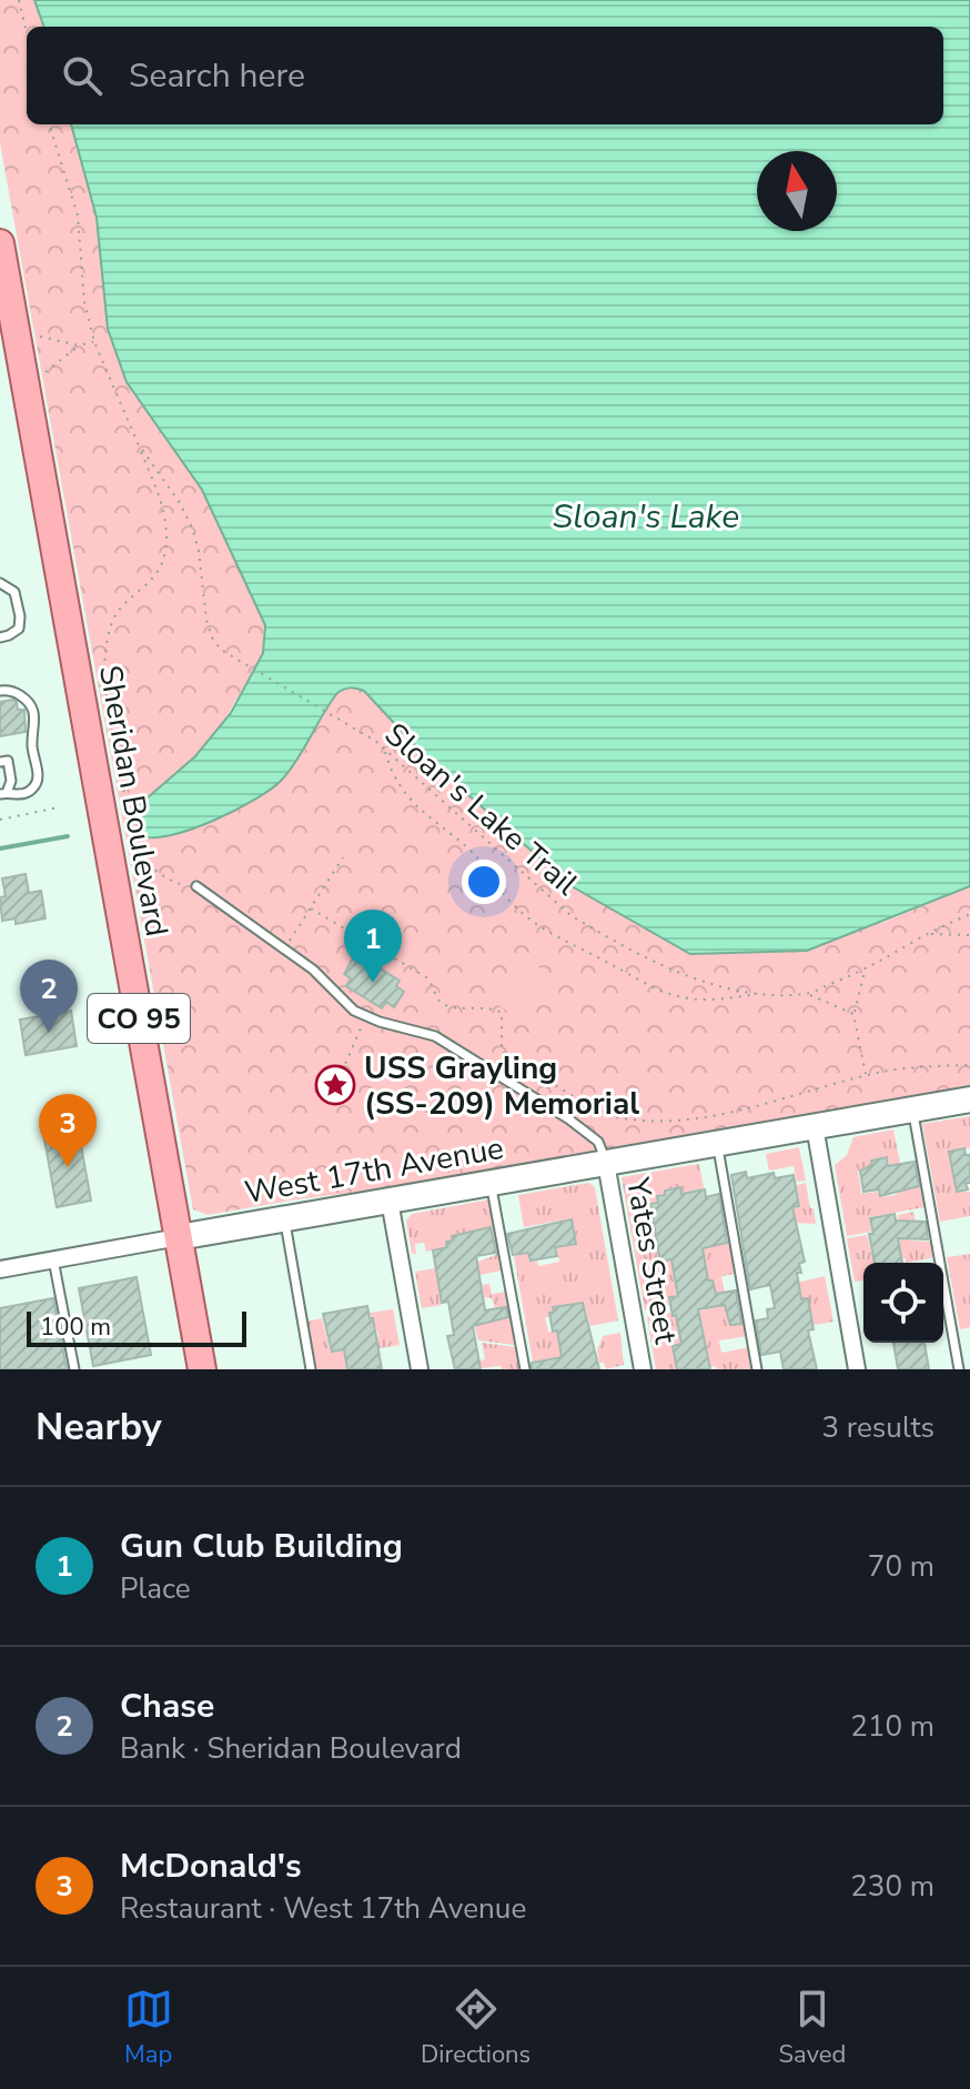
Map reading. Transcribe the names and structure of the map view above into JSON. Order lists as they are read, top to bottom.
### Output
{
  "streets": {
    "main road": ["Sheridan Boulevard", "CO 95"],
    "street": ["West 17th Avenue", "Yates Street"],
    "path": ["Sloan's Lake Trail"]
  },
  "crossings": [
    ["Sheridan Boulevard", "West 17th Avenue"],
    ["West 17th Avenue", "Yates Street"]
  ],
  "water": ["Sloan's Lake"],
  "places": {
    "place": ["USS Grayling (SS-209) Memorial"]
  },
  "scale_bar": "100 m",
  "north": "top",
  "page": {
    "search": "Search here",
    "pins": ["1", "2", "3"],
    "scale": "100 m",
    "heading": ["Nearby", "3 results"],
    "list": [
      {
        "mark": "1",
        "name": "Gun Club Building",
        "note": "Place",
        "value": "70 m"
      },
      {
        "mark": "2",
        "name": "Chase",
        "note": "Bank · Sheridan Boulevard",
        "value": "210 m"
      },
      {
        "mark": "3",
        "name": "McDonald's",
        "note": "Restaurant · West 17th Avenue",
        "value": "230 m"
      }
    ],
    "nav": ["Map", "Directions", "Saved"]
  }
}
